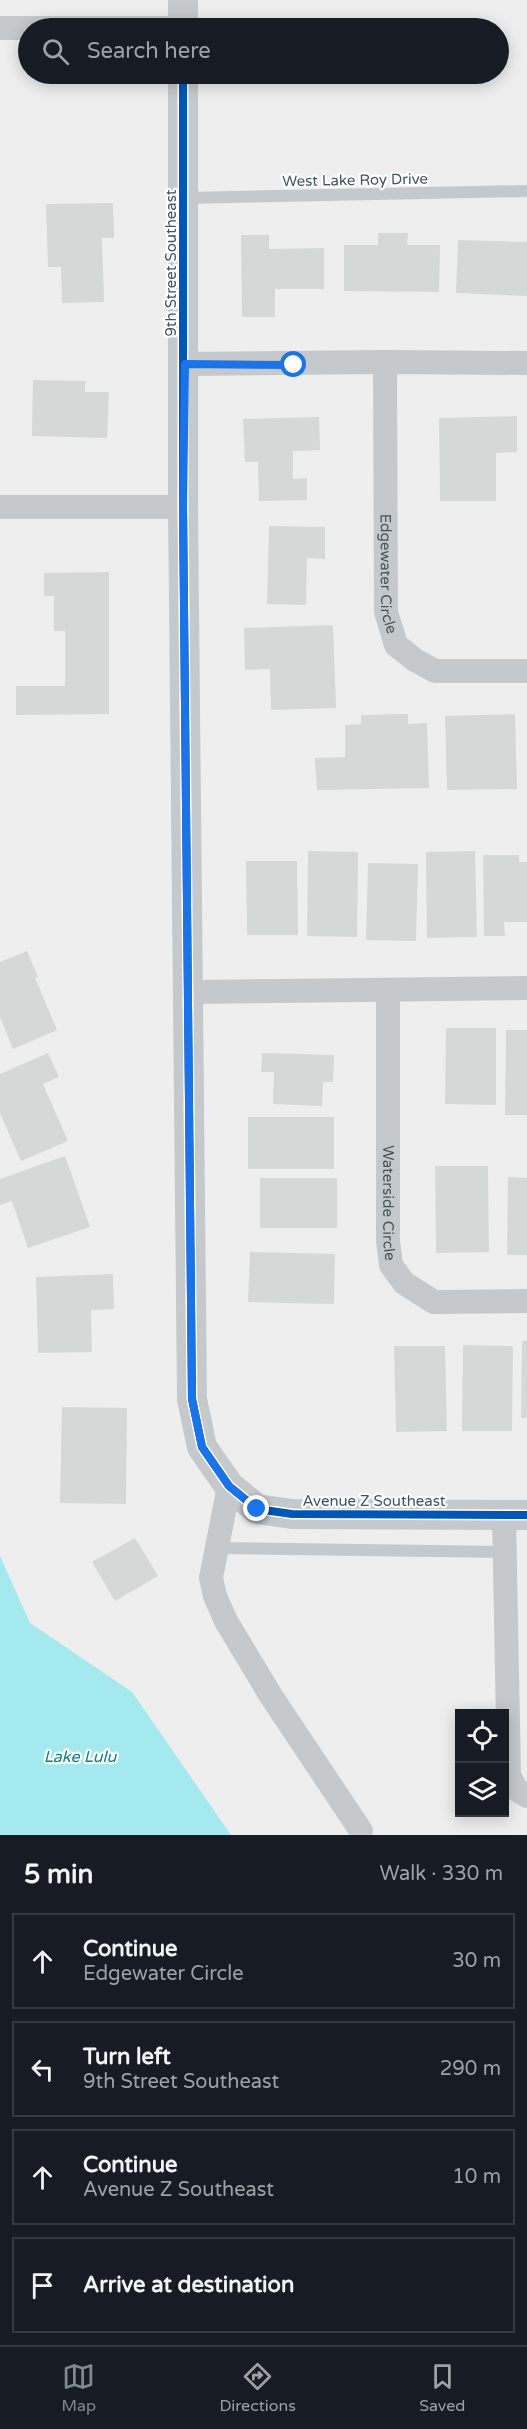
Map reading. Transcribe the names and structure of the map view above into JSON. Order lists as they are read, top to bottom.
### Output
{
  "streets": {
    "street": [
      "9th Street Southeast",
      "Edgewater Circle",
      "Waterside Circle",
      "Avenue Z Southeast"
    ],
    "lane": ["West Lake Roy Drive"]
  },
  "crossings": [
    ["West Lake Roy Drive", "9th Street Southeast"],
    ["9th Street Southeast", "Avenue Z Southeast"]
  ],
  "water": ["Lake Lulu"],
  "page": {
    "search": "Search here",
    "heading": ["5 min", "Walk · 330 m"],
    "list": [
      ["Continue", "Edgewater Circle", "30 m"],
      ["Turn left", "9th Street Southeast", "290 m"],
      ["Continue", "Avenue Z Southeast", "10 m"],
      "Arrive at destination"
    ],
    "nav": ["Map", "Directions", "Saved"]
  }
}
